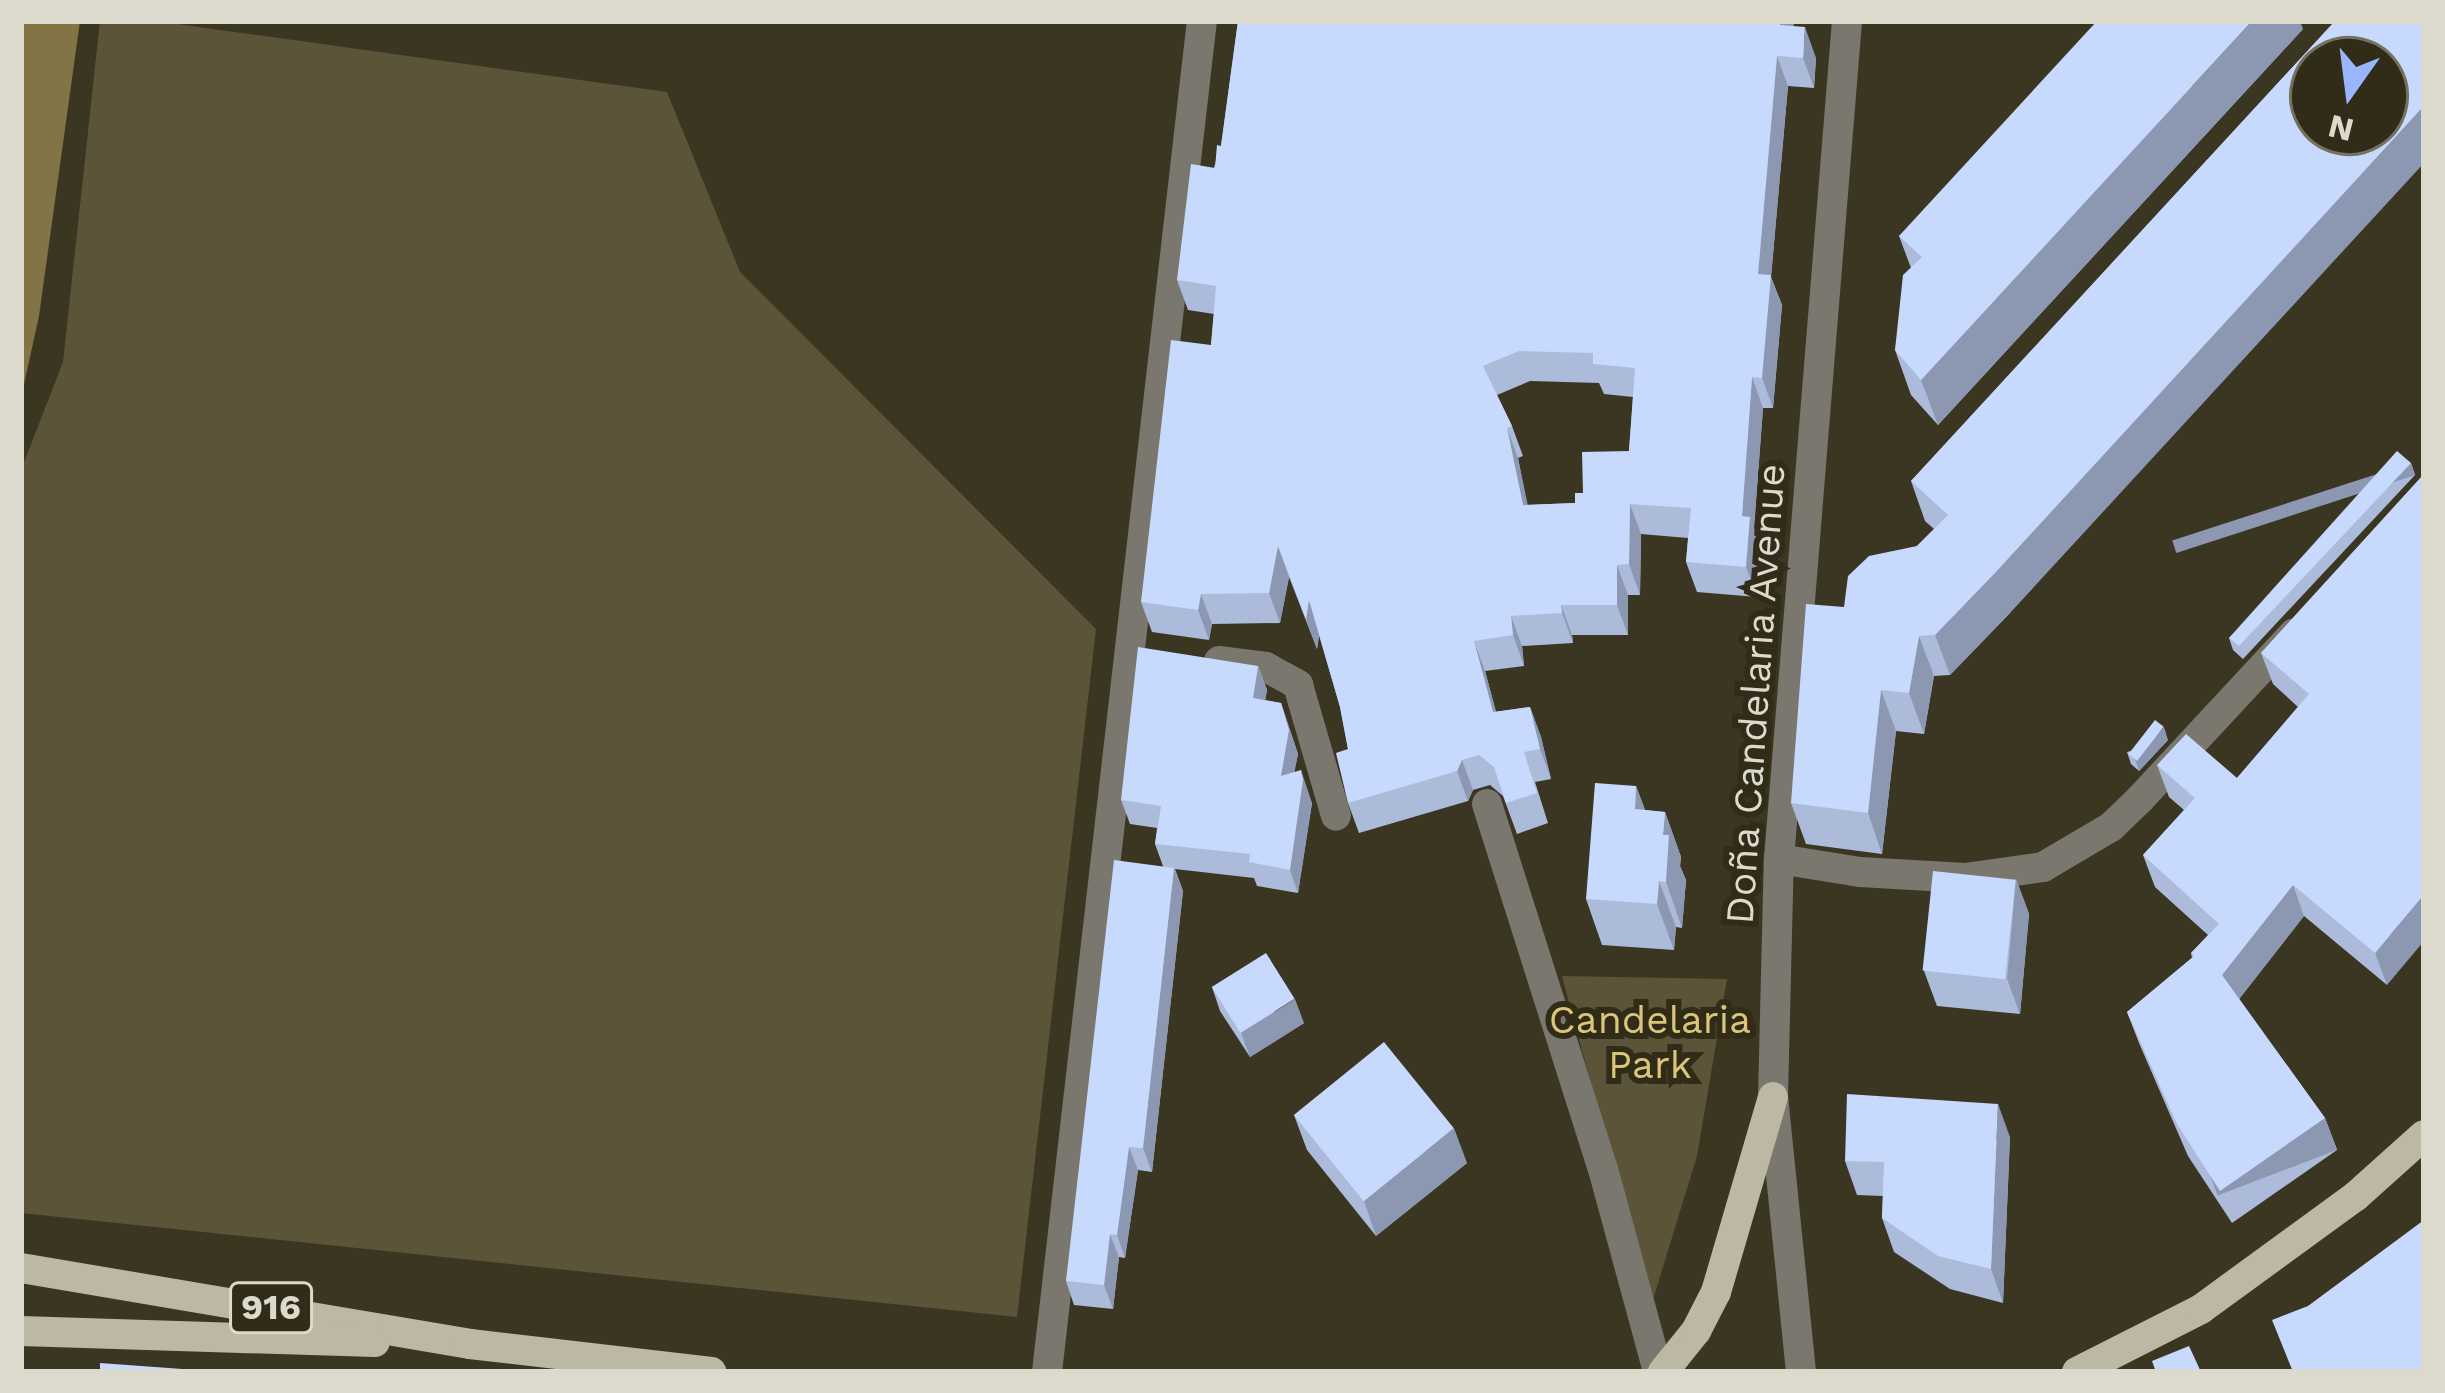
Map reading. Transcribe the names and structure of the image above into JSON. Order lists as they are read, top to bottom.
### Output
{
  "streets": {
    "main road": ["916"],
    "street": ["Doña Candelaria Avenue"]
  },
  "parks": ["Candelaria Park"],
  "north": "bottom"
}
